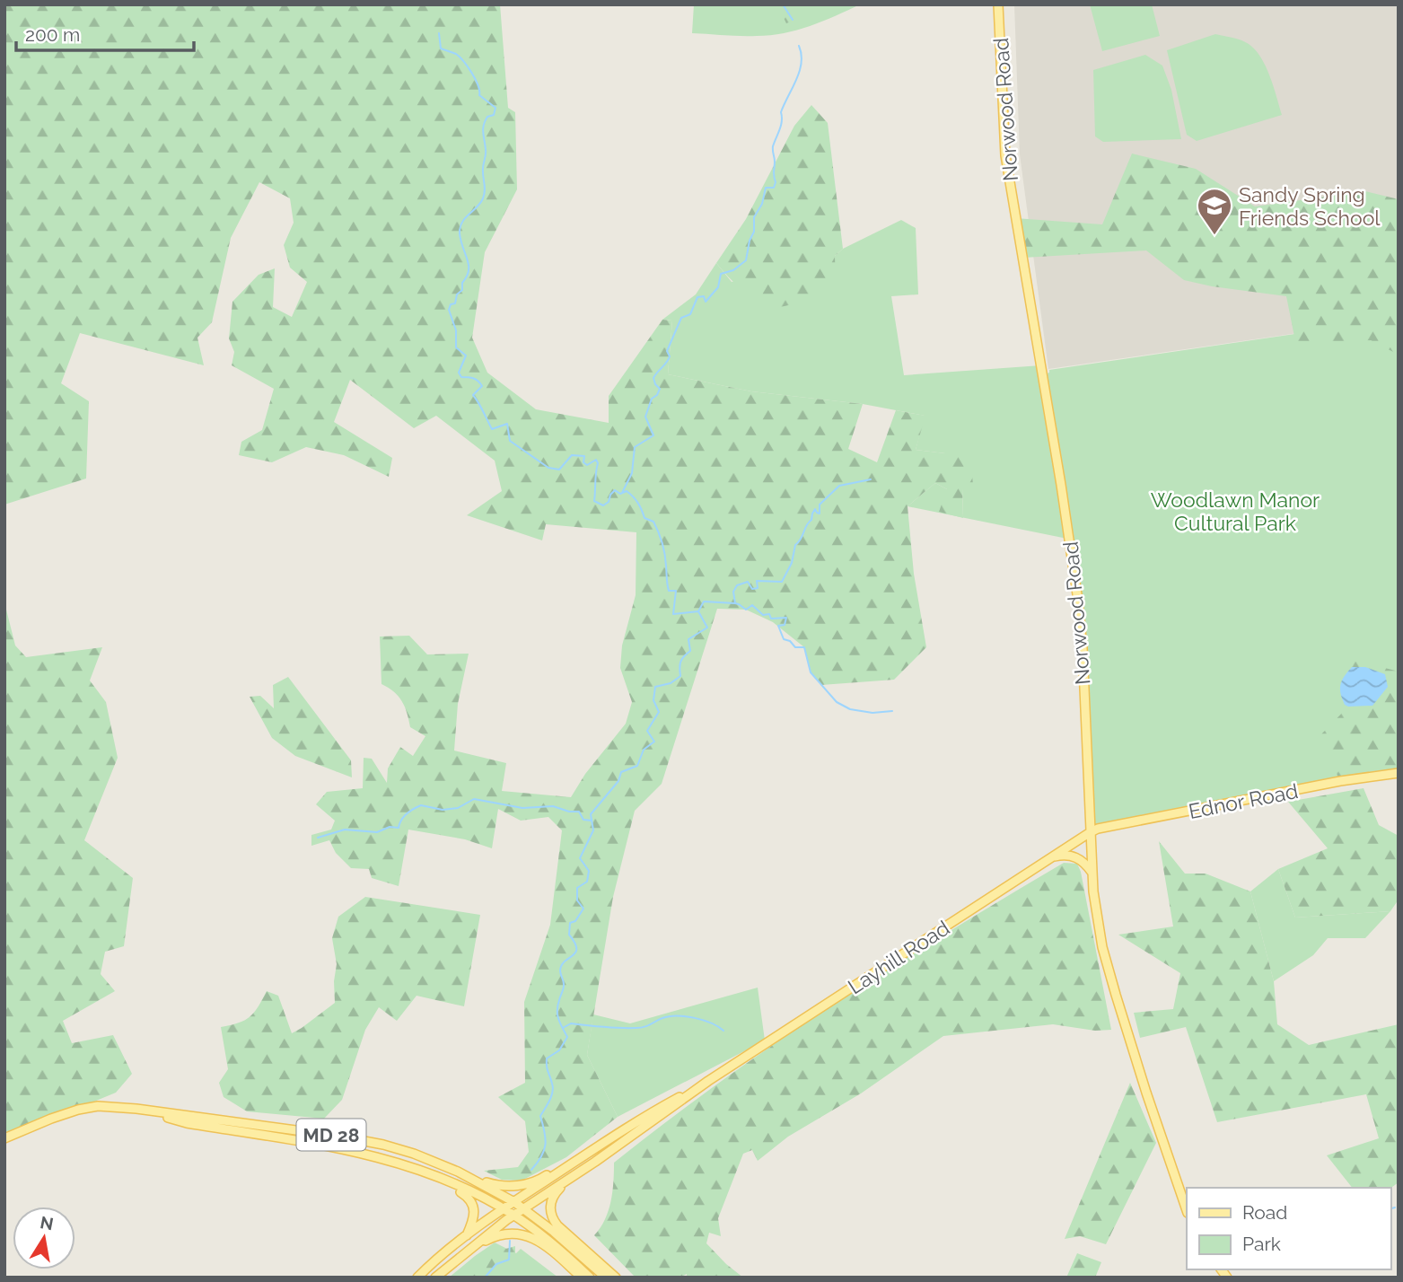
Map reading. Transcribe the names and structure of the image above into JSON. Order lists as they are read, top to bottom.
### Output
{
  "streets": {
    "main road": [
      "Norwood Road",
      "Ednor Road",
      "Layhill Road",
      "MD 28"
    ]
  },
  "crossings": [
    ["Norwood Road", "Ednor Road"],
    ["Norwood Road", "Layhill Road"],
    ["Ednor Road", "Layhill Road"],
    ["Layhill Road", "MD 28"]
  ],
  "parks": ["Woodlawn Manor Cultural Park"],
  "places": {
    "school or university": ["Sandy Spring Friends School"]
  },
  "legend": ["Road", "Park"],
  "scale_bar": "200 m",
  "north": "top"
}
